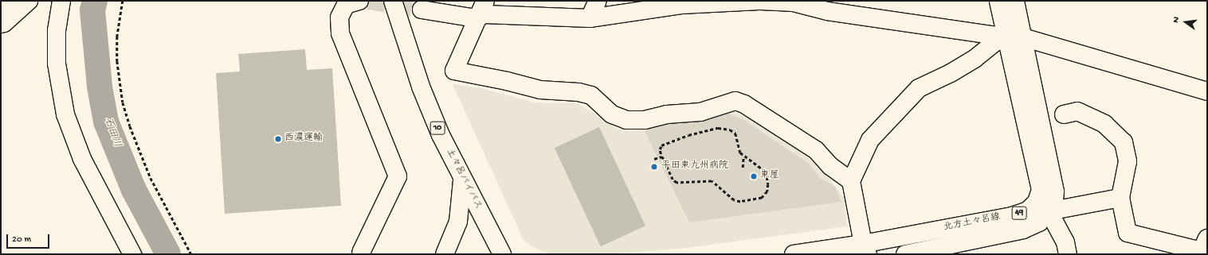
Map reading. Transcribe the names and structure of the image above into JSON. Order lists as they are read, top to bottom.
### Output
{
  "streets": {
    "main road": [
      "10",
      "土々呂バイパス",
      "49",
      "北方土々呂線"
    ]
  },
  "water": ["石田川"],
  "places": ["西濃運輸", "平田東九州病院", "東屋"],
  "scale_bar": "20 m",
  "north": "left"
}
